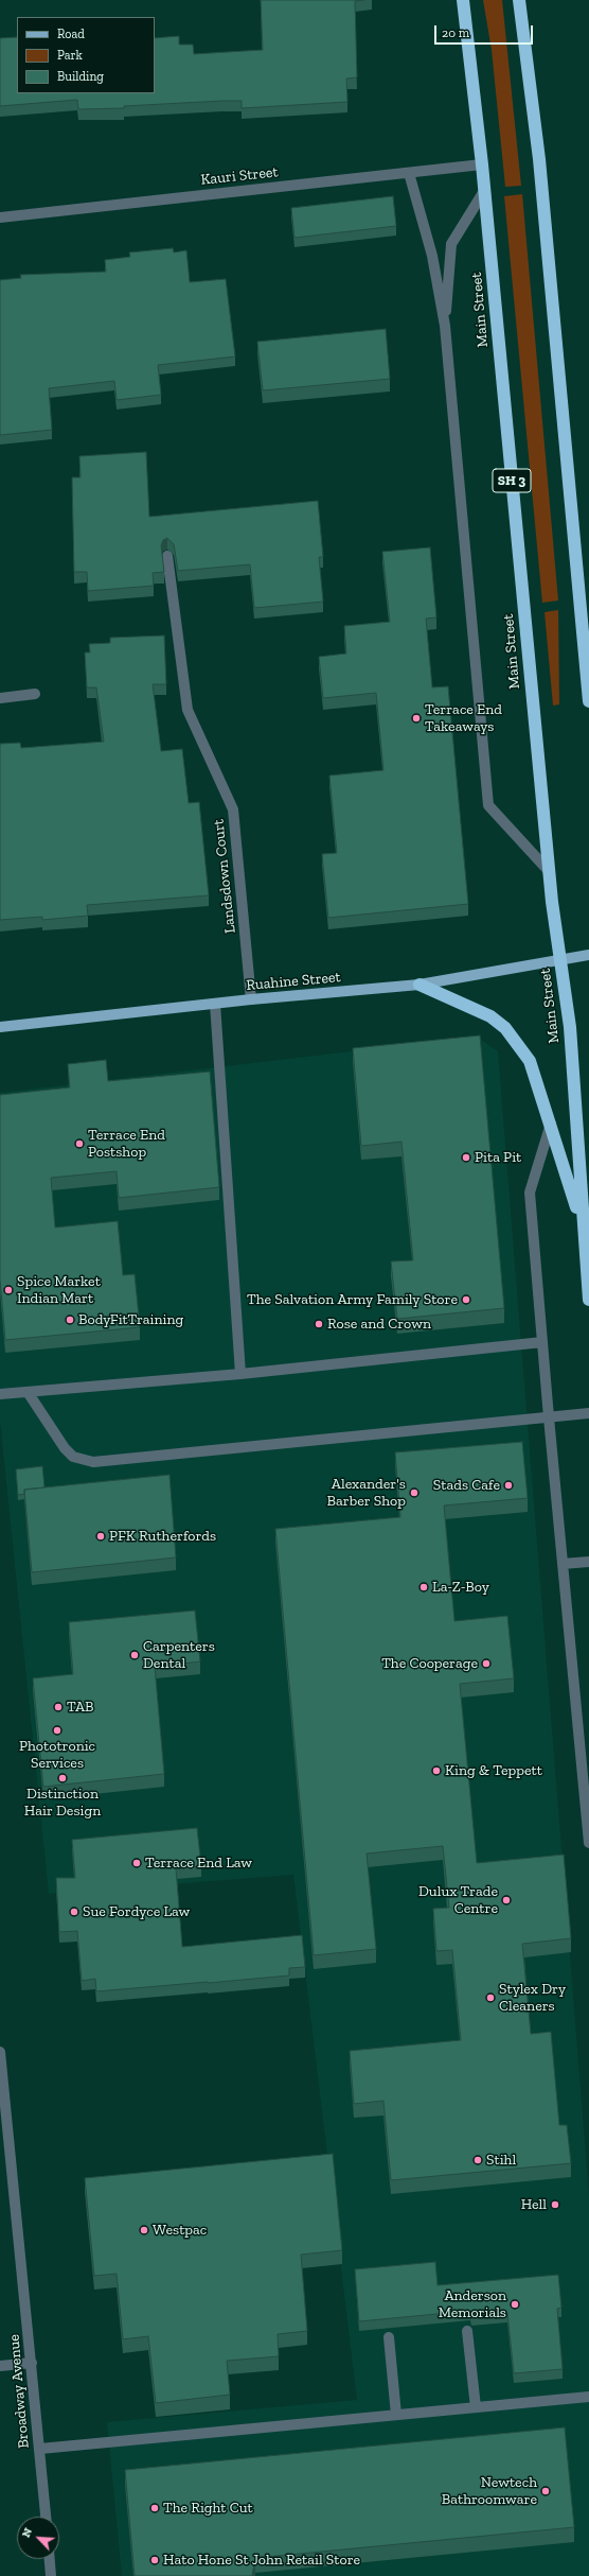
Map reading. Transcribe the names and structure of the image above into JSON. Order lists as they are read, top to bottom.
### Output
{
  "streets": {
    "highway": ["Main Street", "SH 3"],
    "main road": ["Ruahine Street"],
    "street": ["Kauri Street", "Landsdown Court", "Broadway Avenue"]
  },
  "crossings": [
    ["Kauri Street", "Main Street"],
    ["Main Street", "Ruahine Street"],
    ["Landsdown Court", "Ruahine Street"]
  ],
  "places": [
    "Terrace End Takeaways",
    "Terrace End Postshop",
    "Pita Pit",
    "Spice Market Indian Mart",
    "The Salvation Army Family Store",
    "BodyFitTraining",
    "Rose and Crown",
    "Stads Cafe",
    "Alexander's Barber Shop",
    "PFK Rutherfords",
    "La-Z-Boy",
    "Carpenters Dental",
    "The Cooperage",
    "TAB",
    "Phototronic Services",
    "King & Teppett",
    "Distinction Hair Design",
    "Terrace End Law",
    "Dulux Trade Centre",
    "Sue Fordyce Law",
    "Stylex Dry Cleaners",
    "Stihl",
    "Hell",
    "Westpac",
    "Anderson Memorials",
    "Newtech Bathroomware",
    "The Right Cut",
    "Hato Hone St John Retail Store"
  ],
  "legend": ["Road", "Park", "Building"],
  "scale_bar": "20 m",
  "north": "top left"
}
